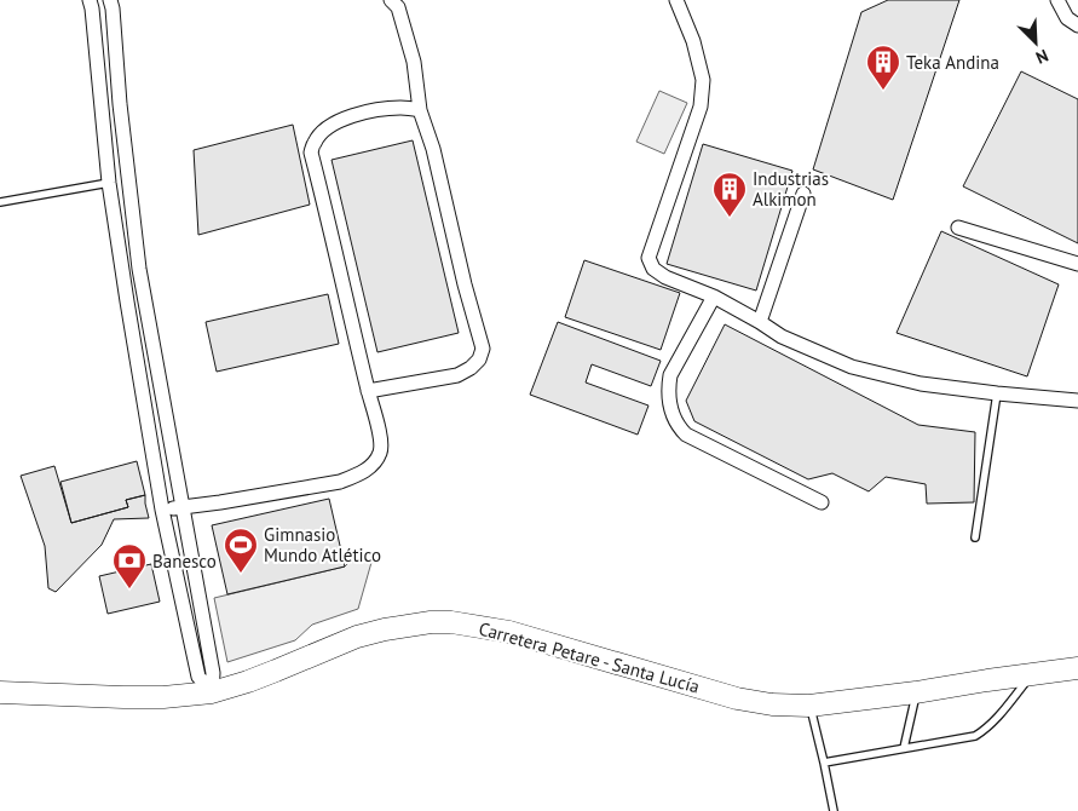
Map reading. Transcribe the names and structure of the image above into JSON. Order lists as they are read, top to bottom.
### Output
{
  "streets": {
    "main road": ["Carretera Petare - Santa Lucía"]
  },
  "places": {
    "building": ["Teka Andina", "Industrias Alkimon"],
    "sports": ["Gimnasio Mundo Atlético"],
    "bank": ["Banesco"]
  },
  "north": "bottom right"
}
